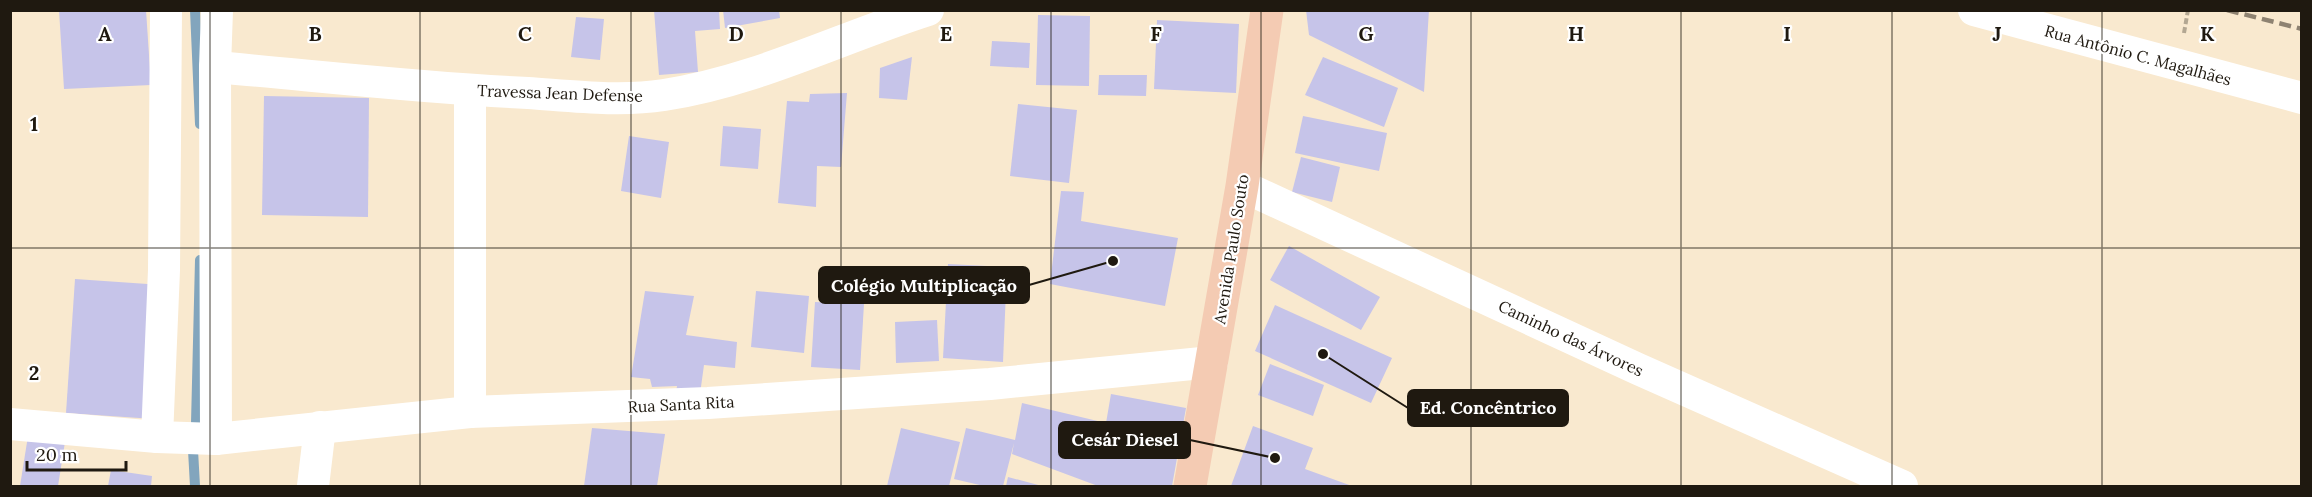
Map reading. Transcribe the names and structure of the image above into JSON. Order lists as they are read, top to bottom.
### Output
{
  "streets": {
    "main road": ["Avenida Paulo Souto"],
    "street": [
      "Rua Antônio C. Magalhães",
      "Travessa Jean Defense",
      "Caminho das Árvores",
      "Rua Santa Rita"
    ]
  },
  "crossings": [
    ["Avenida Paulo Souto", "Caminho das Árvores"],
    ["Avenida Paulo Souto", "Rua Santa Rita"]
  ],
  "places": ["Colégio Multiplicação", "Ed. Concêntrico", "Cesár Diesel"],
  "scale_bar": "20 m",
  "grid": {
    "columns": [
      "A",
      "B",
      "C",
      "D",
      "E",
      "F",
      "G",
      "H",
      "I",
      "J",
      "K"
    ],
    "rows": ["1", "2"]
  }
}
